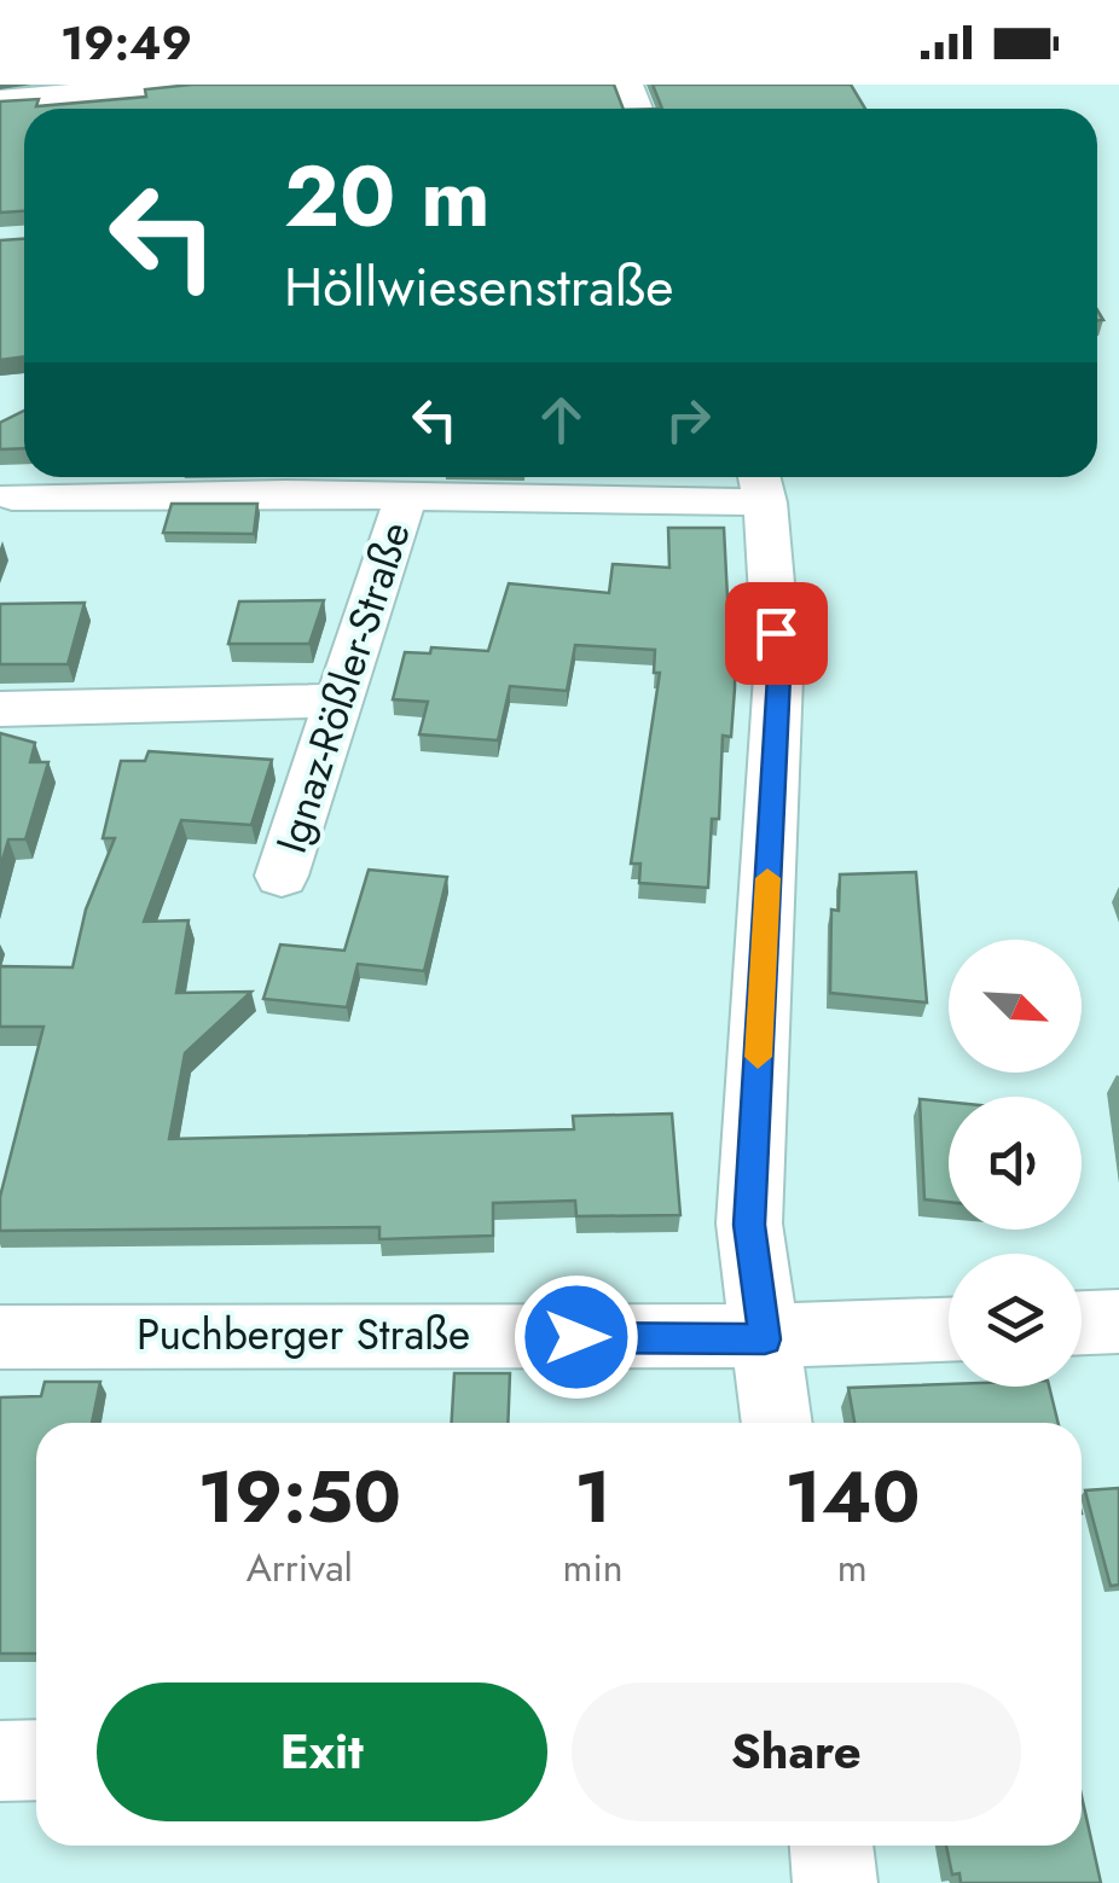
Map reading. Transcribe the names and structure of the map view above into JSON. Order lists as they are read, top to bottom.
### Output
{
  "streets": {
    "street": ["Ignaz-Rößler-Straße", "Puchberger Straße"]
  },
  "north": "bottom right",
  "page": {
    "status": "19:49",
    "turn": ["20 m", "Höllwiesenstraße"],
    "eta": [
      "19:50",
      "Arrival",
      "1",
      "min",
      "140",
      "m"
    ],
    "buttons": ["Exit", "Share"]
  }
}
